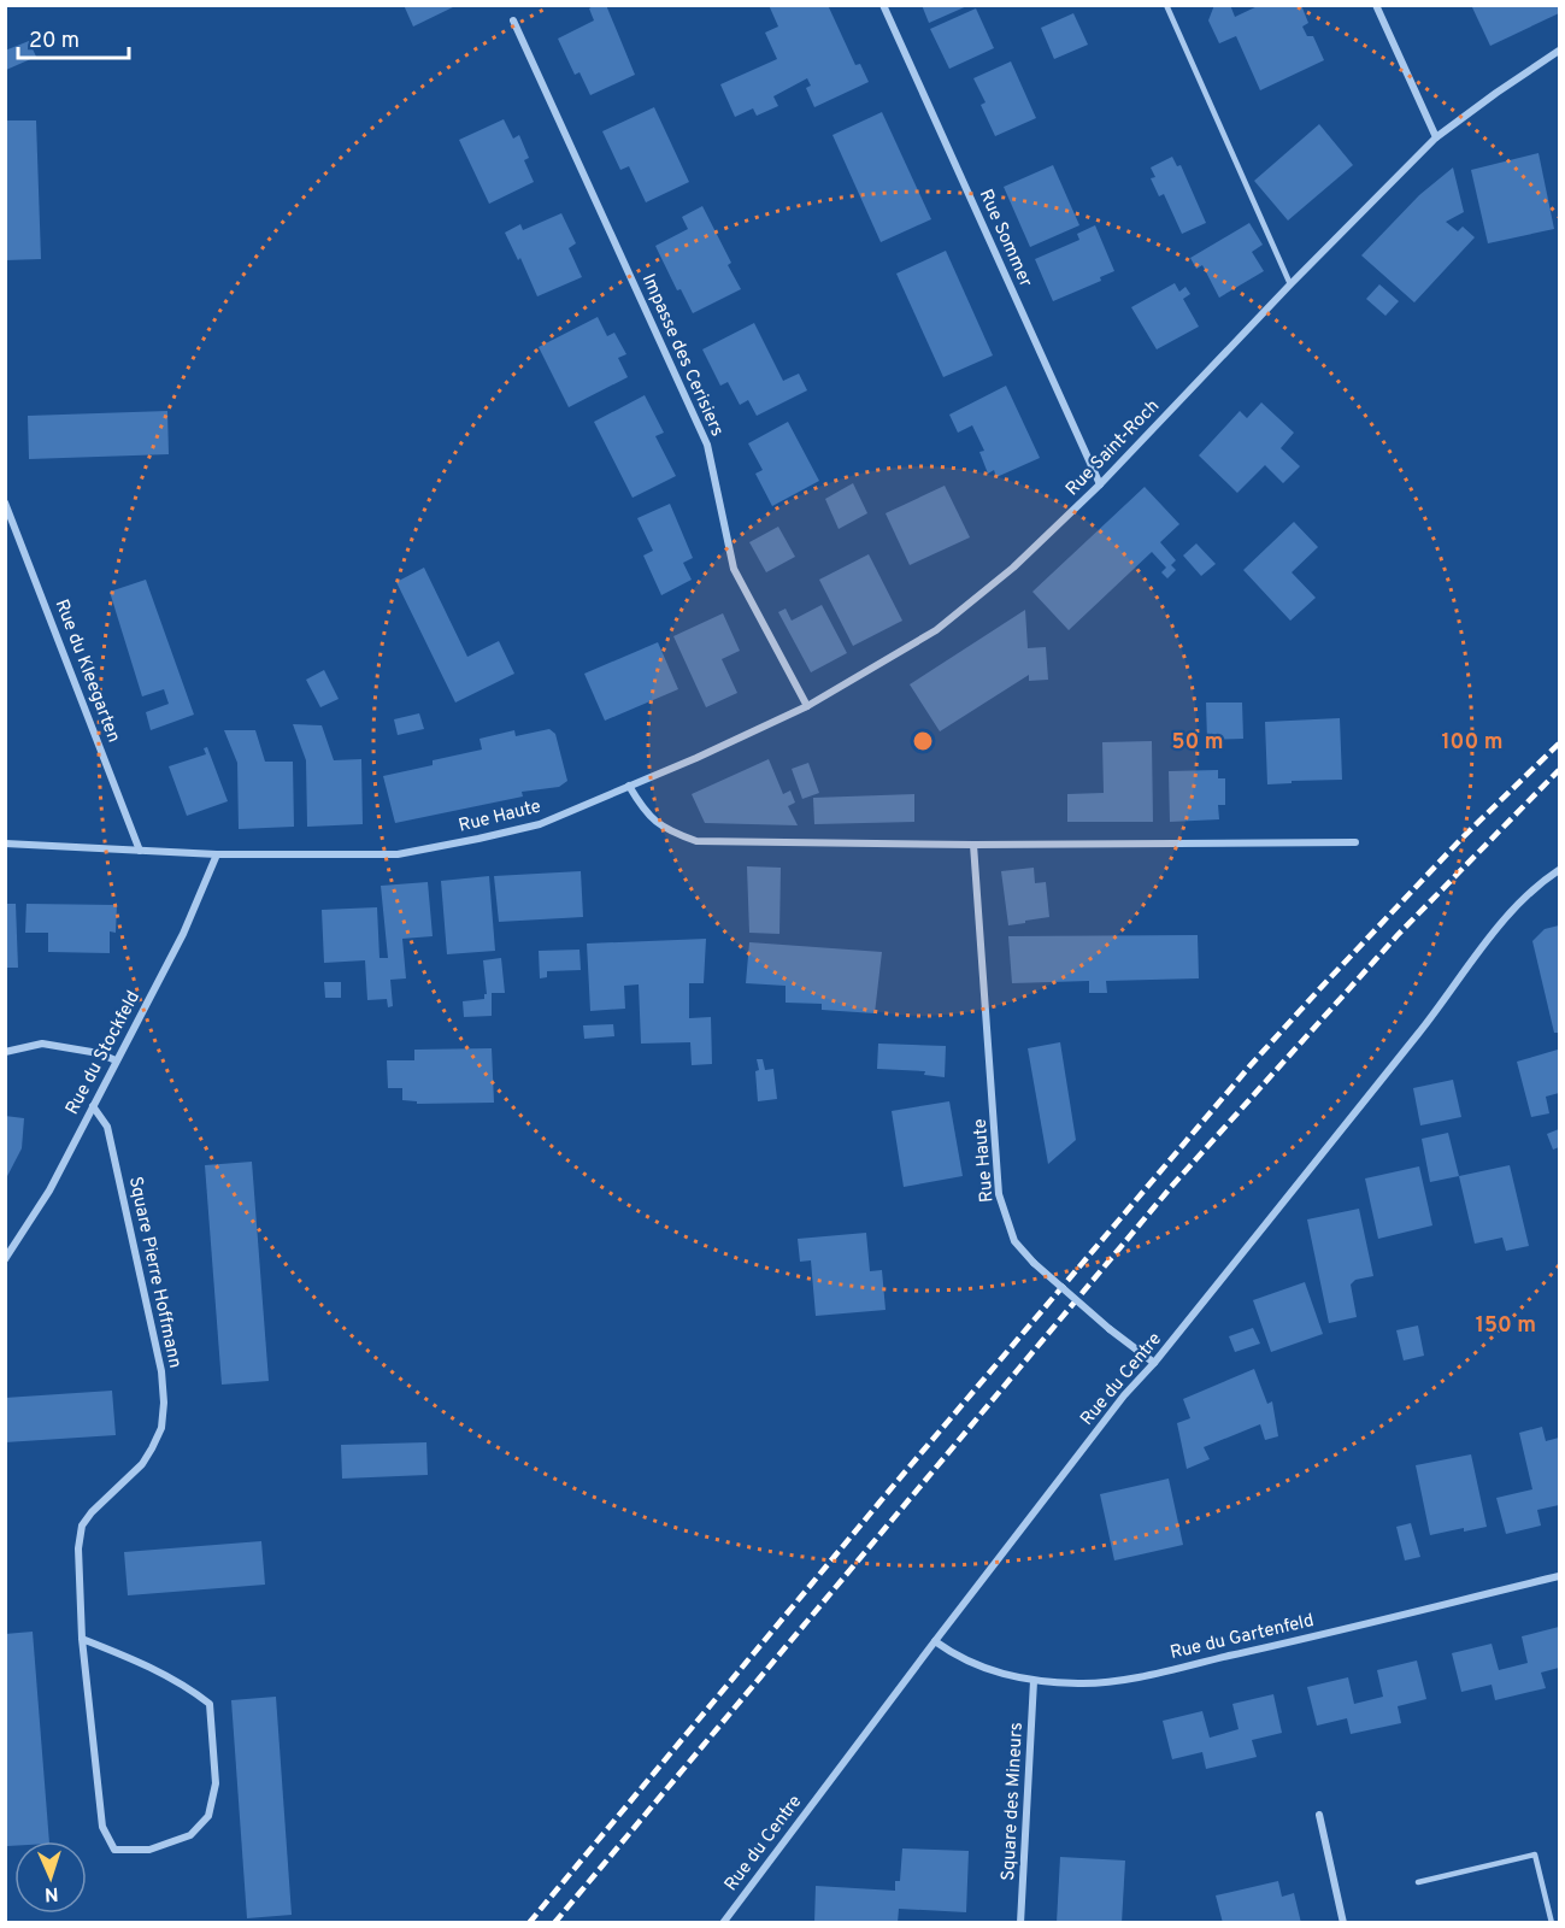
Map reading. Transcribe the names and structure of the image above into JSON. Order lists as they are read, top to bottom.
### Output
{
  "streets": {
    "street": [
      "Rue Sommer",
      "Impasse des Cerisiers",
      "Rue Saint-Roch",
      "Rue du Kleegarten",
      "Rue Haute",
      "Rue du Stockfeld",
      "Square Pierre Hoffmann",
      "Rue du Centre",
      "Rue du Gartenfeld",
      "Square des Mineurs"
    ]
  },
  "crossings": [
    ["Rue Sommer", "Rue Saint-Roch"],
    ["Impasse des Cerisiers", "Rue Saint-Roch"],
    ["Rue Saint-Roch", "Rue Haute"],
    ["Rue du Kleegarten", "Rue Haute"],
    ["Rue Haute", "Rue du Stockfeld"],
    ["Rue Haute", "Rue du Centre"],
    ["Rue du Stockfeld", "Square Pierre Hoffmann"],
    ["Rue du Centre", "Rue du Gartenfeld"],
    ["Rue du Gartenfeld", "Square des Mineurs"]
  ],
  "scale_bar": "20 m",
  "north": "bottom",
  "rings": ["50 m", "100 m", "150 m"]
}
